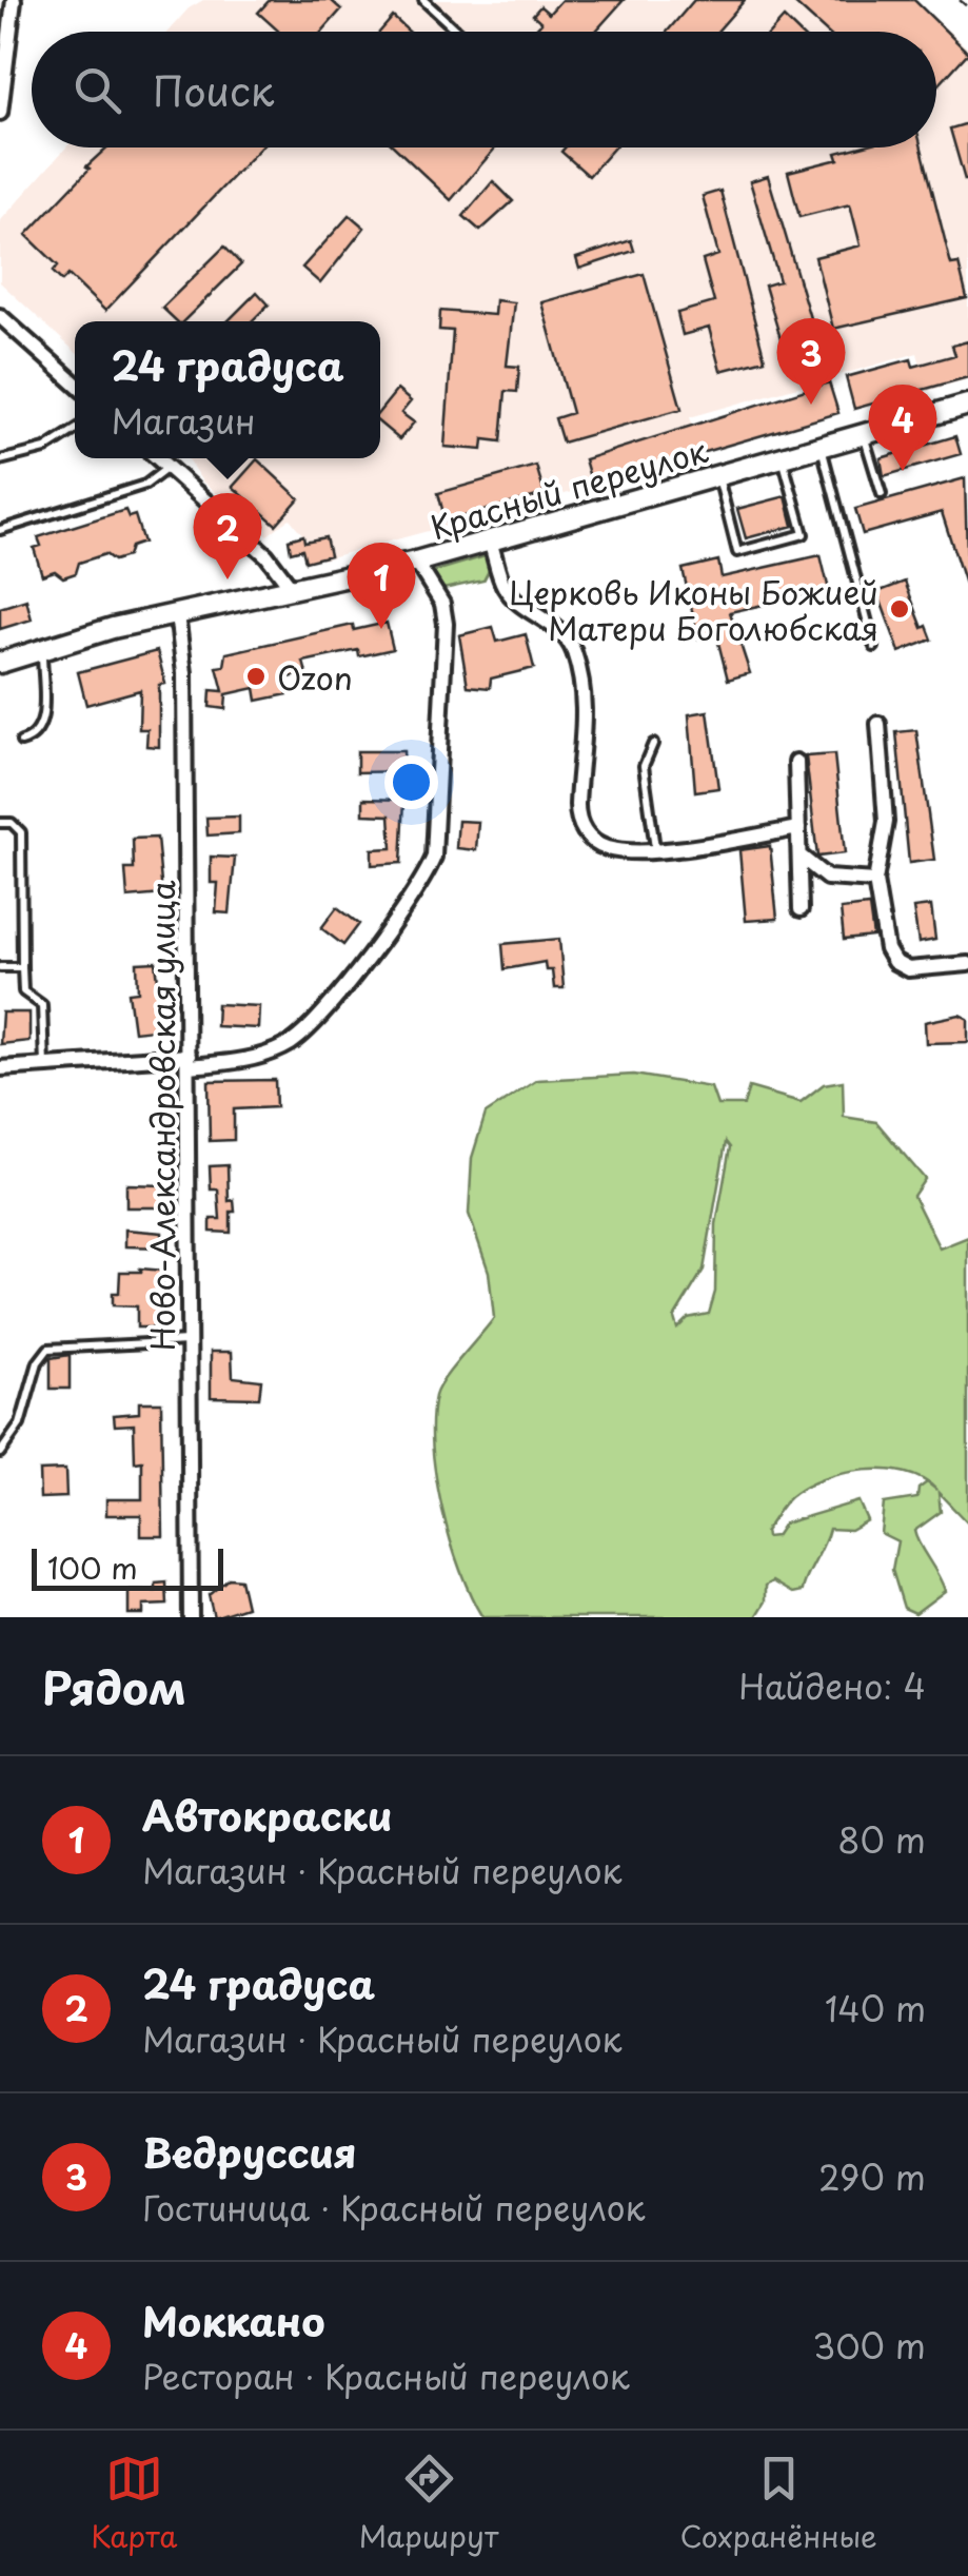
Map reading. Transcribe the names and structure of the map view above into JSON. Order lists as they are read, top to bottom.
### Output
{
  "streets": {
    "main road": ["Красный переулок"],
    "street": ["Ново-Александровская улица"]
  },
  "crossings": [
    ["Красный переулок", "Ново-Александровская улица"]
  ],
  "places": ["Церковь Иконы Божией Матери Боголюбская", "Ozon"],
  "scale_bar": "100 m",
  "page": {
    "search": "Поиск",
    "pins": [
      "3",
      "4",
      "2",
      "1"
    ],
    "popup": ["24 градуса", "Магазин"],
    "scale": "100 m",
    "heading": ["Рядом", "Найдено: 4"],
    "list": [
      {
        "mark": "1",
        "name": "Автокраски",
        "note": "Магазин · Красный переулок",
        "value": "80 m"
      },
      {
        "mark": "2",
        "name": "24 градуса",
        "note": "Магазин · Красный переулок",
        "value": "140 m"
      },
      {
        "mark": "3",
        "name": "Ведруссия",
        "note": "Гостиница · Красный переулок",
        "value": "290 m"
      },
      {
        "mark": "4",
        "name": "Моккано",
        "note": "Ресторан · Красный переулок",
        "value": "300 m"
      }
    ],
    "nav": ["Карта", "Маршрут", "Сохранённые"]
  }
}
